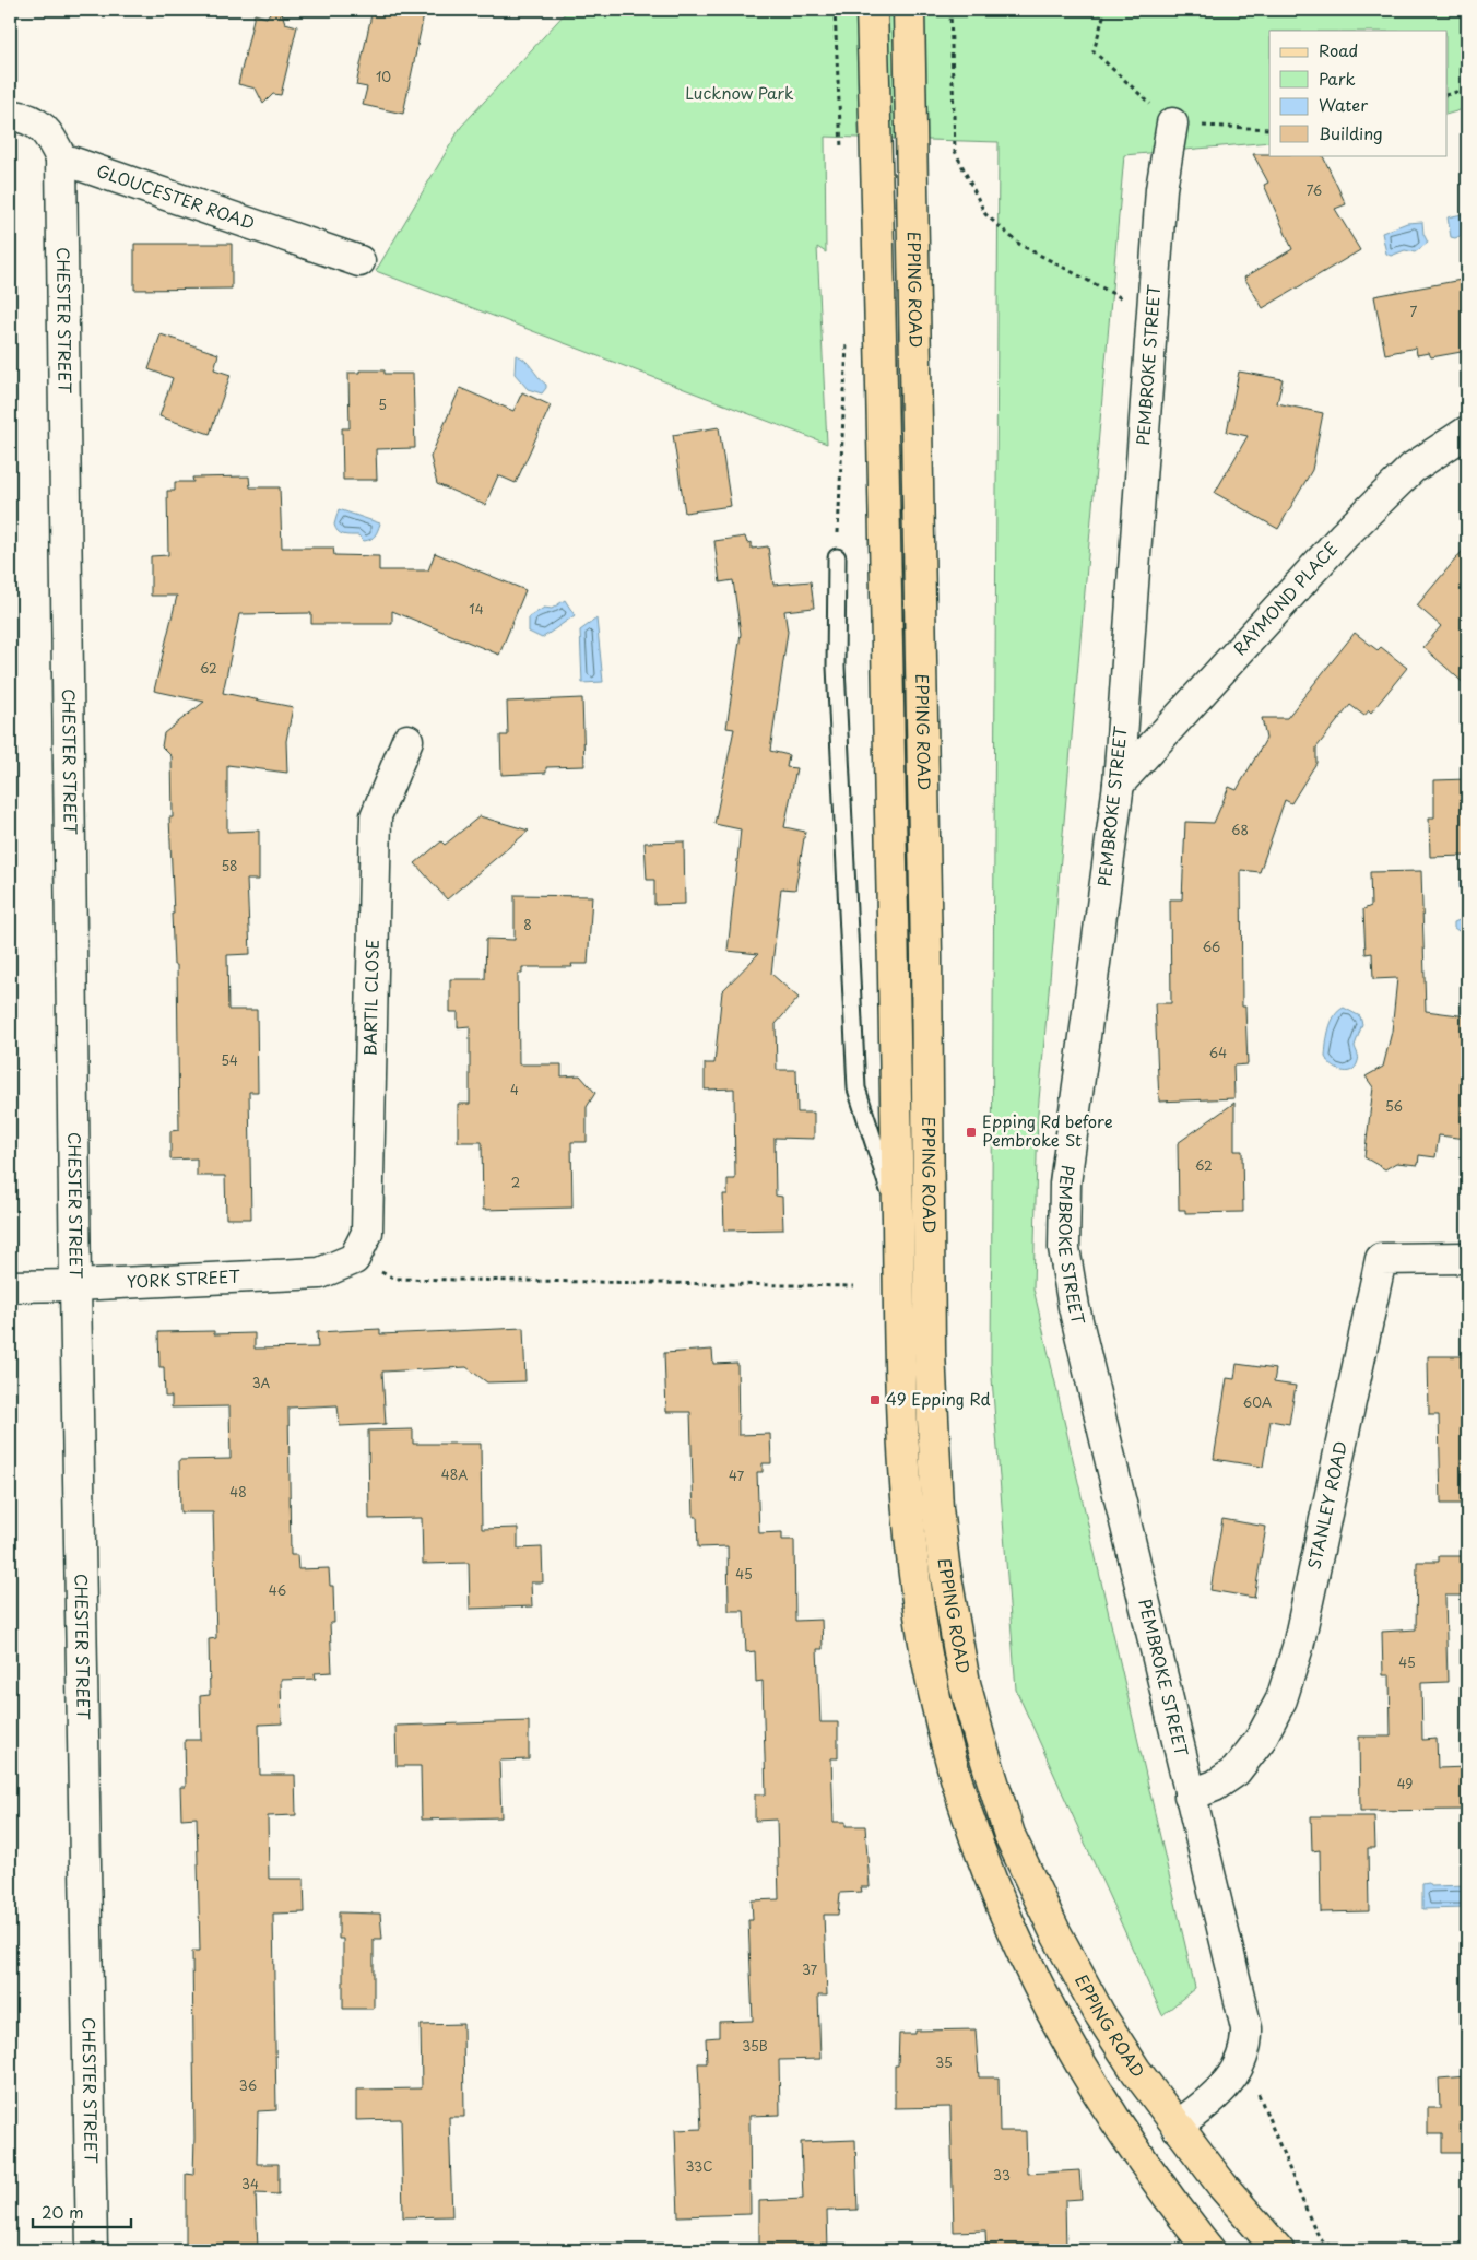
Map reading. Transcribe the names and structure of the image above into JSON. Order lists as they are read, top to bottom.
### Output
{
  "streets": {
    "main road": ["EPPING ROAD"],
    "street": [
      "GLOUCESTER ROAD",
      "CHESTER STREET",
      "PEMBROKE STREET",
      "RAYMOND PLACE",
      "BARTIL CLOSE",
      "YORK STREET",
      "STANLEY ROAD"
    ]
  },
  "crossings": [
    ["GLOUCESTER ROAD", "CHESTER STREET"],
    ["EPPING ROAD", "PEMBROKE STREET"],
    ["CHESTER STREET", "YORK STREET"],
    ["PEMBROKE STREET", "RAYMOND PLACE"],
    ["PEMBROKE STREET", "STANLEY ROAD"],
    ["BARTIL CLOSE", "YORK STREET"]
  ],
  "parks": ["Lucknow Park"],
  "places": {
    "transit": ["Epping Rd before Pembroke St", "49 Epping Rd"]
  },
  "house_numbers": [
    "10",
    "76",
    "7",
    "5",
    "14",
    "62",
    "68",
    "58",
    "8",
    "66",
    "64",
    "54",
    "4",
    "56",
    "62",
    "2",
    "3A",
    "60A",
    "48A",
    "47",
    "48",
    "45",
    "46",
    "45",
    "49",
    "37",
    "35B",
    "35",
    "36",
    "33C",
    "33",
    "34"
  ],
  "legend": [
    "Road",
    "Park",
    "Water",
    "Building"
  ],
  "scale_bar": "20 m"
}
